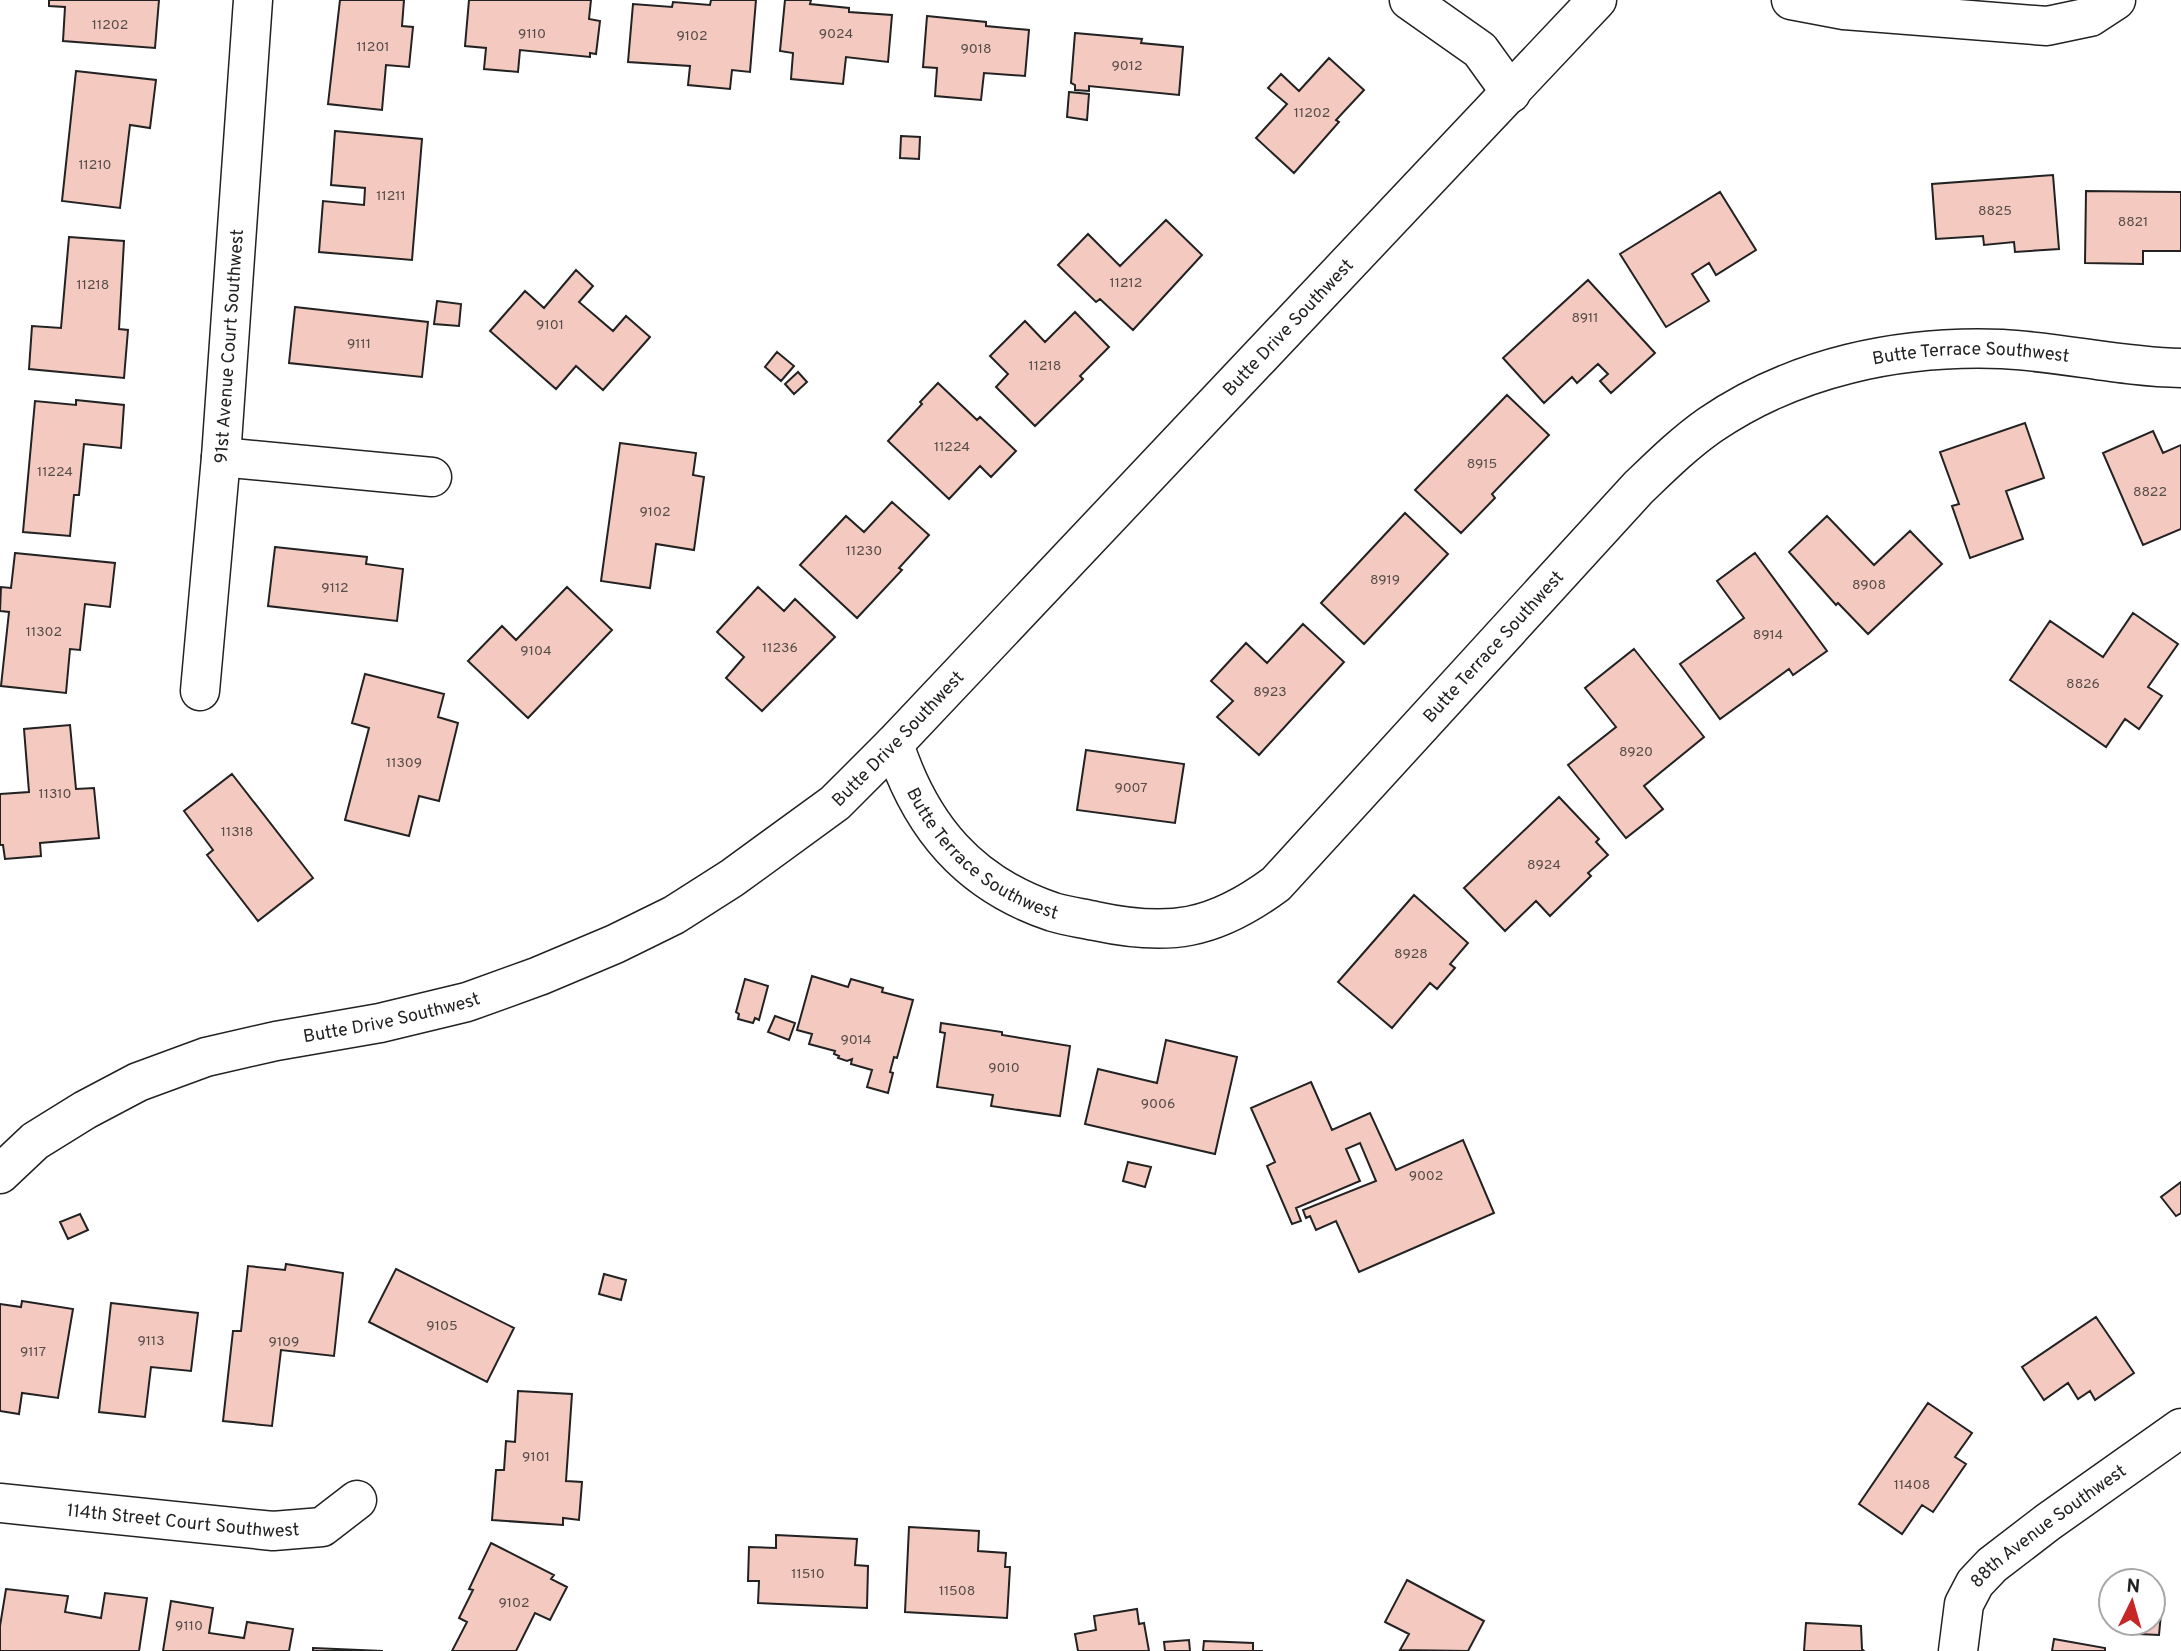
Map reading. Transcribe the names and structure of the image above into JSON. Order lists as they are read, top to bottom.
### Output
{
  "streets": {
    "street": [
      "Butte Drive Southwest",
      "91st Avenue Court Southwest",
      "Butte Terrace Southwest",
      "114th Street Court Southwest",
      "88th Avenue Southwest"
    ]
  },
  "crossings": [
    ["Butte Drive Southwest", "Butte Terrace Southwest"]
  ],
  "house_numbers": [
    "11202",
    "9110",
    "9024",
    "9102",
    "11201",
    "9018",
    "9012",
    "11202",
    "11210",
    "11211",
    "8825",
    "8821",
    "11212",
    "11218",
    "8911",
    "9101",
    "9111",
    "11218",
    "11224",
    "8915",
    "11224",
    "8822",
    "9102",
    "11230",
    "8919",
    "8908",
    "9112",
    "11302",
    "8914",
    "11236",
    "9104",
    "8826",
    "8923",
    "8920",
    "11309",
    "9007",
    "11310",
    "11318",
    "8924",
    "8928",
    "9014",
    "9010",
    "9006",
    "9002",
    "9105",
    "9113",
    "9109",
    "9117",
    "9101",
    "11408",
    "11510",
    "11508",
    "9102",
    "9110"
  ],
  "north": "top"
}
